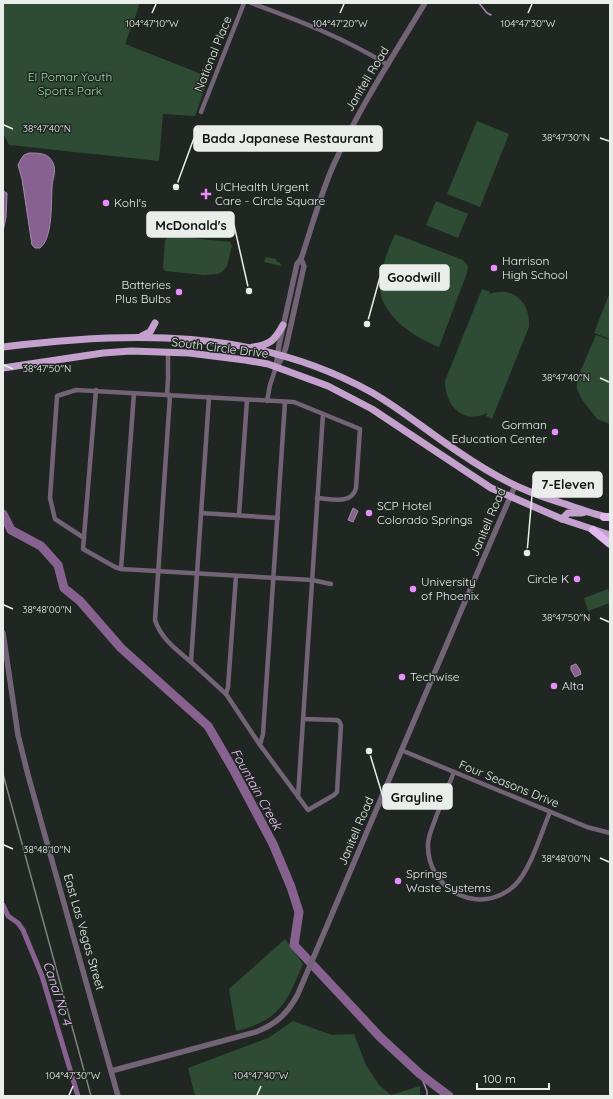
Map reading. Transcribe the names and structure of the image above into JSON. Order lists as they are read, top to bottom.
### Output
{
  "streets": {
    "main road": ["South Circle Drive"],
    "street": [
      "National Place",
      "Janitell Road",
      "Four Seasons Drive",
      "East Las Vegas Street"
    ]
  },
  "crossings": [
    ["Janitell Road", "South Circle Drive"],
    ["Janitell Road", "Four Seasons Drive"],
    ["Janitell Road", "East Las Vegas Street"]
  ],
  "water": ["Fountain Creek", "Canal No 4"],
  "parks": ["El Pomar Youth Sports Park"],
  "places": {
    "other": [
      "Bada Japanese Restaurant",
      "Kohl's",
      "Harrison High School",
      "McDonald's",
      "Batteries Plus Bulbs",
      "Goodwill",
      "Gorman Education Center",
      "SCP Hotel Colorado Springs",
      "7-Eleven",
      "Circle K",
      "University of Phoenix",
      "Techwise",
      "Alta",
      "Grayline",
      "Springs Waste Systems"
    ],
    "health": ["UCHealth Urgent Care - Circle Square"]
  },
  "scale_bar": "100 m",
  "coordinates": [
    "104°47'10\"W",
    "104°47'20\"W",
    "104°47'30\"W",
    "38°47'40\"N",
    "38°47'30\"N",
    "38°47'50\"N",
    "38°48'00\"N",
    "38°48'10\"N",
    "104°47'40\"W"
  ]
}
